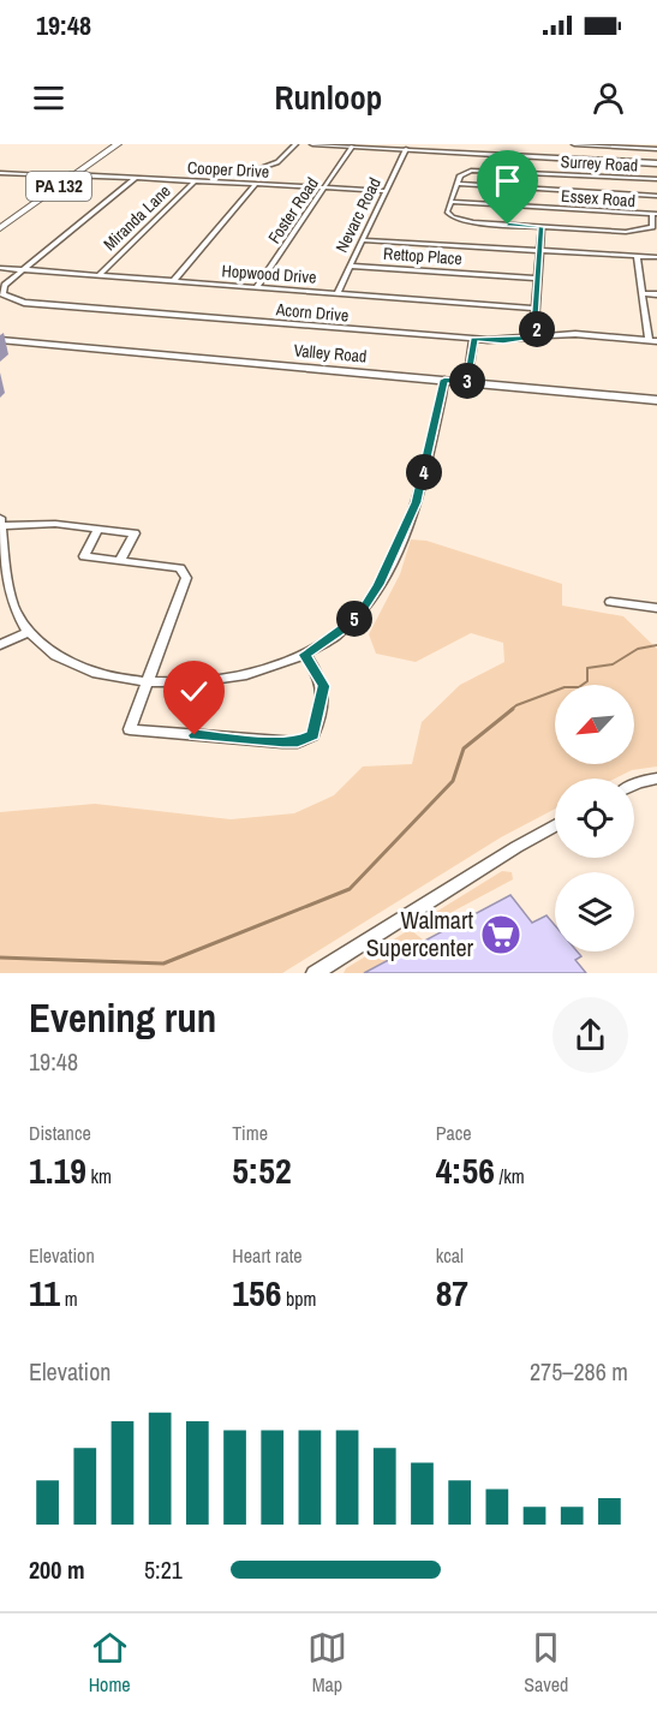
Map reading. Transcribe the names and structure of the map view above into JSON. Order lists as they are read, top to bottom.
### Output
{
  "streets": {
    "main road": ["PA 132"],
    "street": [
      "Surrey Road",
      "Cooper Drive",
      "Essex Road",
      "Foster Road",
      "Nevarc Road",
      "Miranda Lane",
      "Rettop Place",
      "Hopwood Drive",
      "Acorn Drive",
      "Valley Road"
    ]
  },
  "crossings": [
    ["Cooper Drive", "PA 132"],
    ["Cooper Drive", "Foster Road"],
    ["Cooper Drive", "Nevarc Road"],
    ["Cooper Drive", "Miranda Lane"],
    ["Foster Road", "Hopwood Drive"],
    ["Nevarc Road", "Rettop Place"],
    ["Nevarc Road", "Hopwood Drive"],
    ["Miranda Lane", "Hopwood Drive"],
    ["Hopwood Drive", "Acorn Drive"]
  ],
  "places": {
    "supermarket": ["Walmart Supercenter"]
  },
  "north": "bottom left",
  "page": {
    "status": "19:48",
    "header": "Runloop",
    "pins": [
      "2",
      "3",
      "4",
      "5"
    ],
    "heading": ["Evening run", "19:48"],
    "stats": [
      ["Distance", "1.19 km"],
      ["Time", "5:52"],
      ["Pace", "4:56 /km"],
      ["Elevation", "11 m"],
      ["Heart rate", "156 bpm"],
      ["kcal", "87"]
    ],
    "chart": ["Elevation", "275–286 m"],
    "list": [
      {
        "name": "200 m",
        "note": "5:21"
      }
    ],
    "tabs": ["Home", "Map", "Saved"]
  }
}
